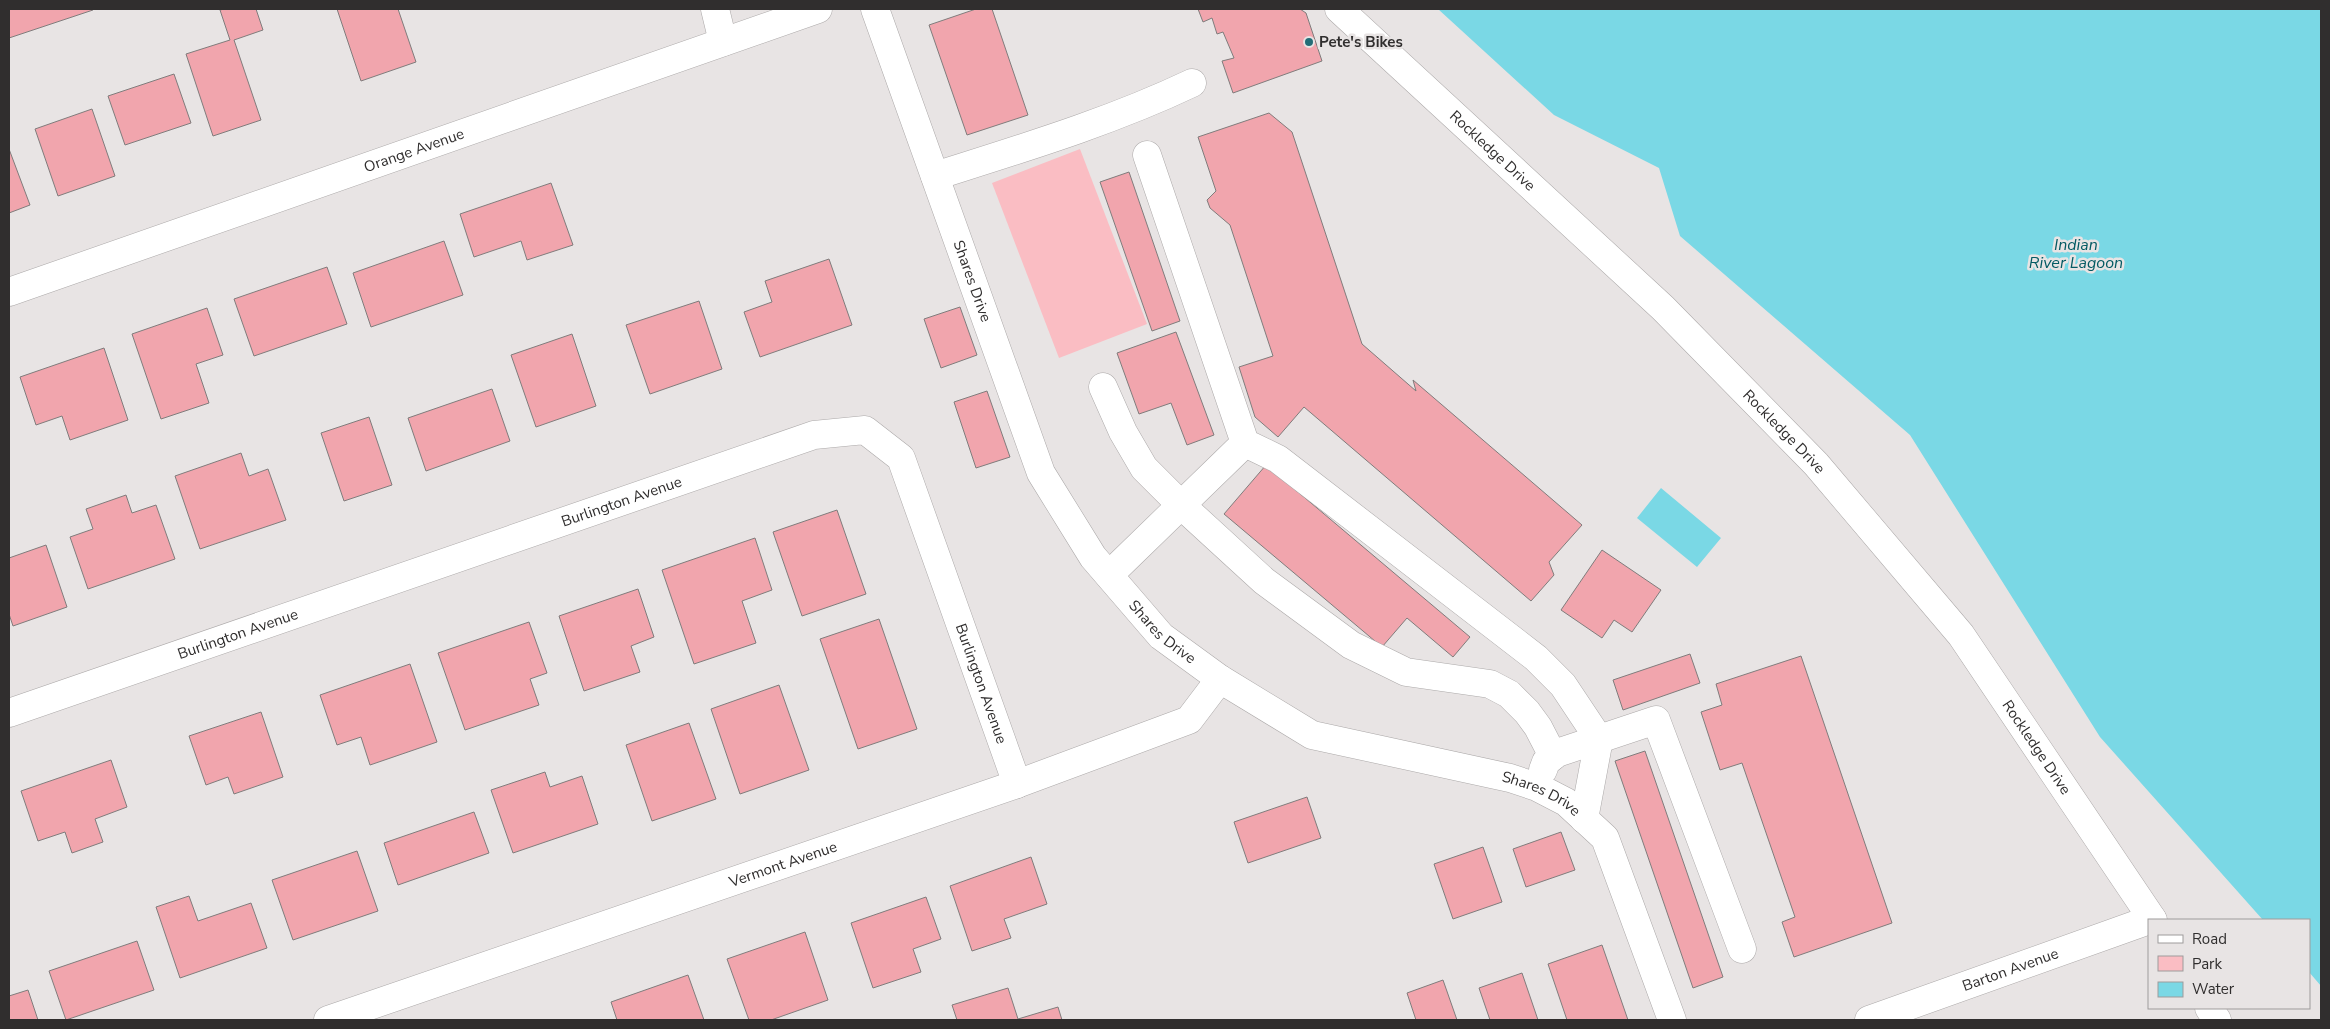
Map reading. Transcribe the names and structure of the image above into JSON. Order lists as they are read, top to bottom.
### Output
{
  "streets": {
    "street": [
      "Orange Avenue",
      "Rockledge Drive",
      "Shares Drive",
      "Burlington Avenue",
      "Vermont Avenue",
      "Barton Avenue"
    ]
  },
  "crossings": [
    ["Shares Drive", "Vermont Avenue"],
    ["Burlington Avenue", "Vermont Avenue"]
  ],
  "water": ["Indian River Lagoon"],
  "places": ["Pete's Bikes"],
  "legend": ["Road", "Park", "Water"]
}
